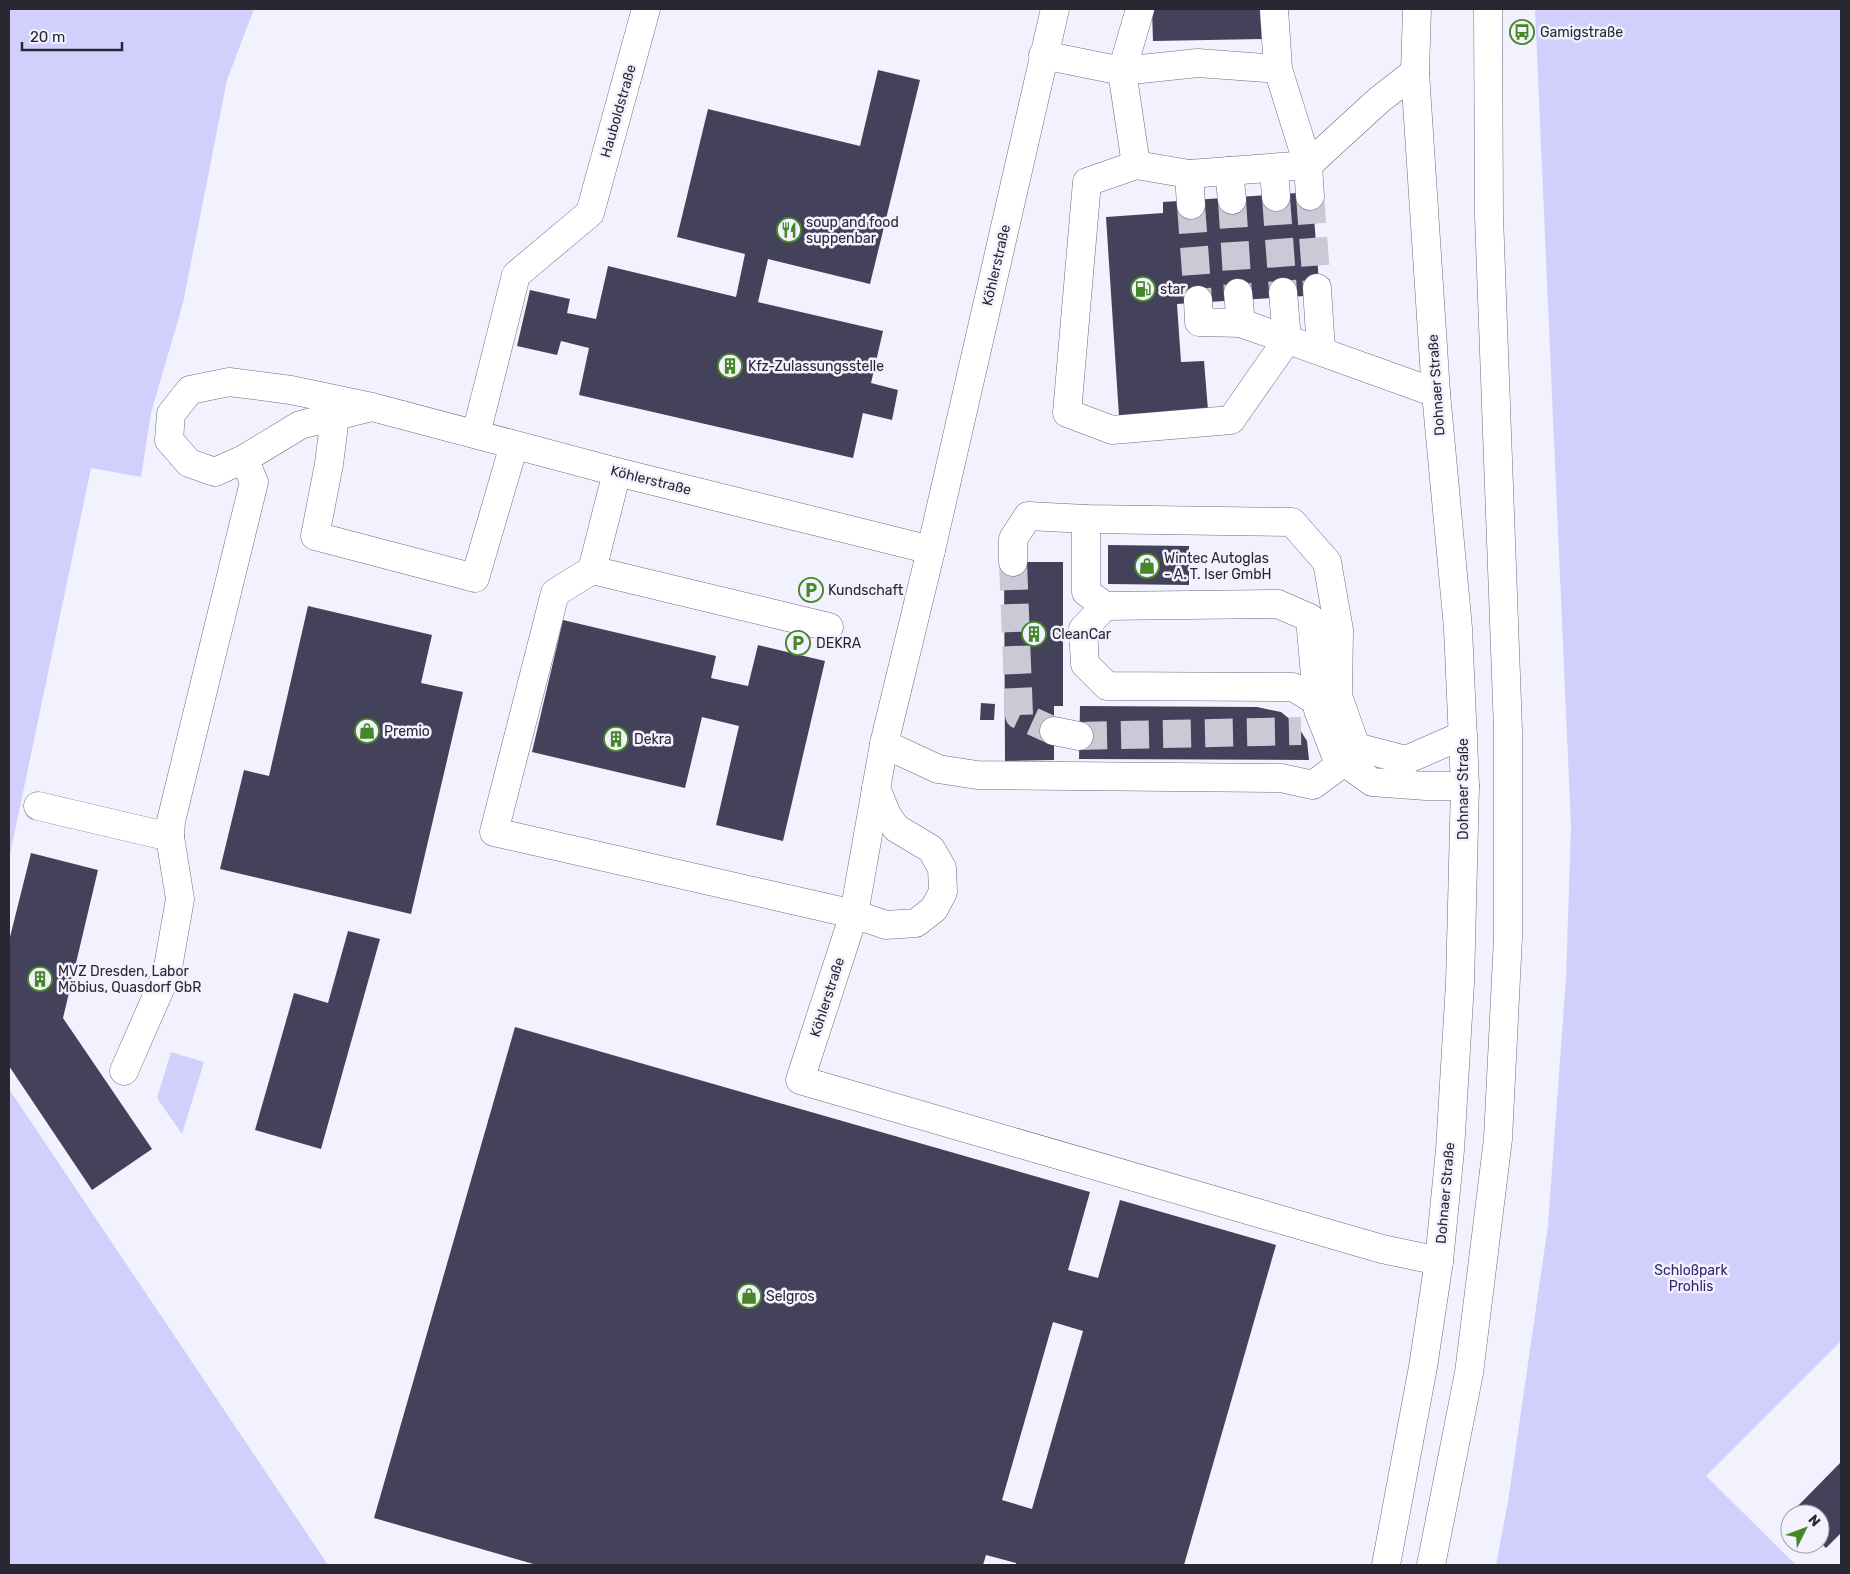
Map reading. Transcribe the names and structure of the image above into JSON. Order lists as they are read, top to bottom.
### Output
{
  "streets": {
    "main road": ["Hauboldstraße", "Köhlerstraße", "Dohnaer Straße"]
  },
  "crossings": [
    ["Hauboldstraße", "Köhlerstraße"],
    ["Köhlerstraße", "Dohnaer Straße"]
  ],
  "parks": ["Schloßpark Prohlis"],
  "places": {
    "bus stop": ["Gamigstraße"],
    "restaurant": ["soup and food suppenbar"],
    "fuel station": ["star"],
    "building": [
      "Kfz-Zulassungsstelle",
      "CleanCar",
      "Dekra",
      "MVZ Dresden, Labor Möbius, Quasdorf GbR"
    ],
    "shop": ["Wintec Autoglas - A. T. Iser GmbH", "Premio", "Selgros"],
    "parking": ["Kundschaft", "DEKRA"]
  },
  "scale_bar": "20 m",
  "north": "top right"
}
